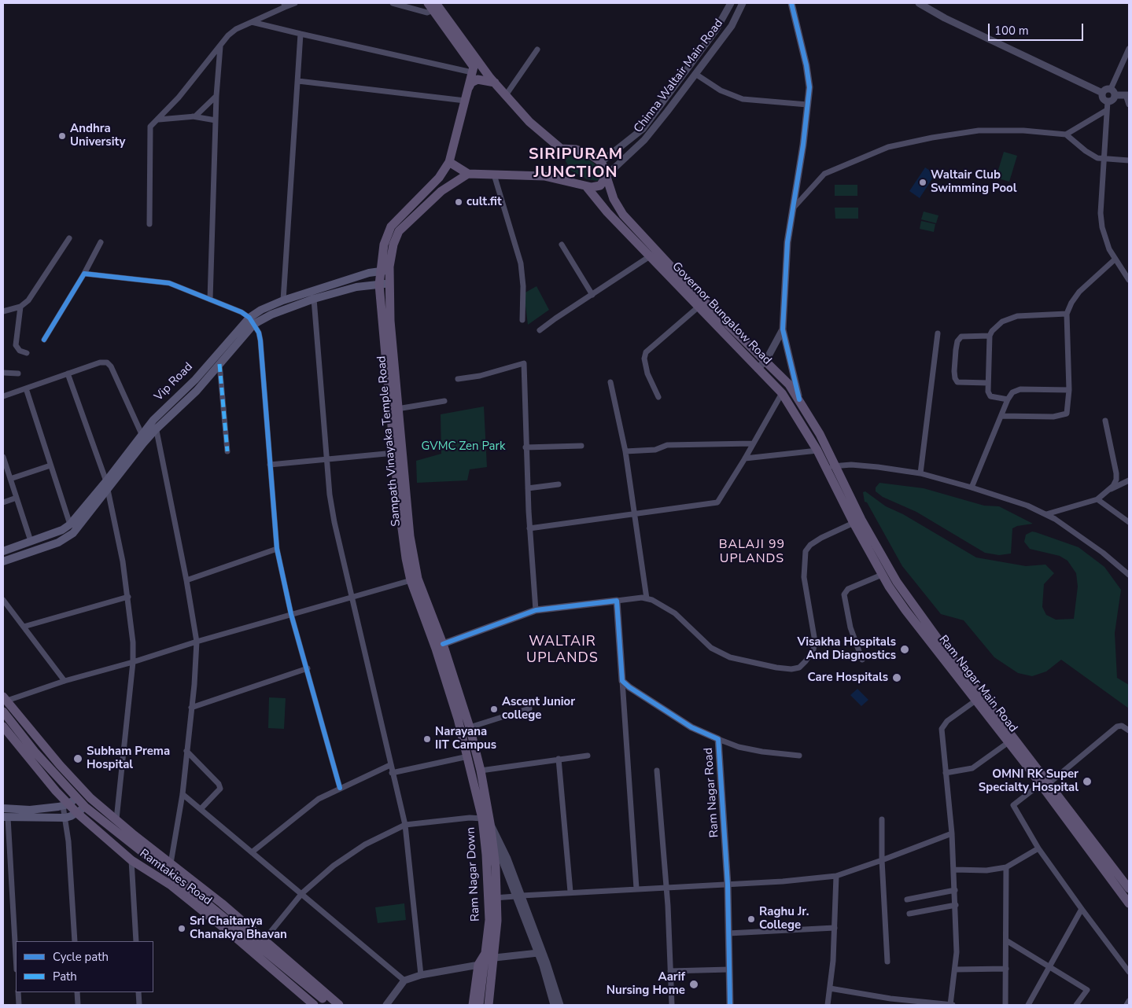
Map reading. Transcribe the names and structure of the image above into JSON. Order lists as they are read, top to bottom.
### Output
{
  "streets": {
    "main road": [
      "Governor Bungalow Road",
      "Vip Road",
      "Sampath Vinayaka Temple Road",
      "Ram Nagar Main Road",
      "Ram Nagar Down",
      "Ramtakies Road"
    ],
    "street": ["Chinna Waltair Main Road", "Ram Nagar Road"]
  },
  "crossings": [
    ["Governor Bungalow Road", "Ram Nagar Main Road"],
    ["Vip Road", "Sampath Vinayaka Temple Road"],
    ["Sampath Vinayaka Temple Road", "Ram Nagar Down"]
  ],
  "districts": ["SIRIPURAM JUNCTION", "BALAJI 99 UPLANDS", "WALTAIR UPLANDS"],
  "parks": ["GVMC Zen Park"],
  "places": [
    "Andhra University",
    "Waltair Club Swimming Pool",
    "cult.fit",
    "Visakha Hospitals And Diagnostics",
    "Care Hospitals",
    "Ascent Junior college",
    "Narayana IIT Campus",
    "Subham Prema Hospital",
    "OMNI RK Super Specialty Hospital",
    "Raghu Jr. College",
    "Sri Chaitanya Chanakya Bhavan",
    "Aarif Nursing Home"
  ],
  "legend": ["Cycle path", "Path"],
  "scale_bar": "100 m"
}
